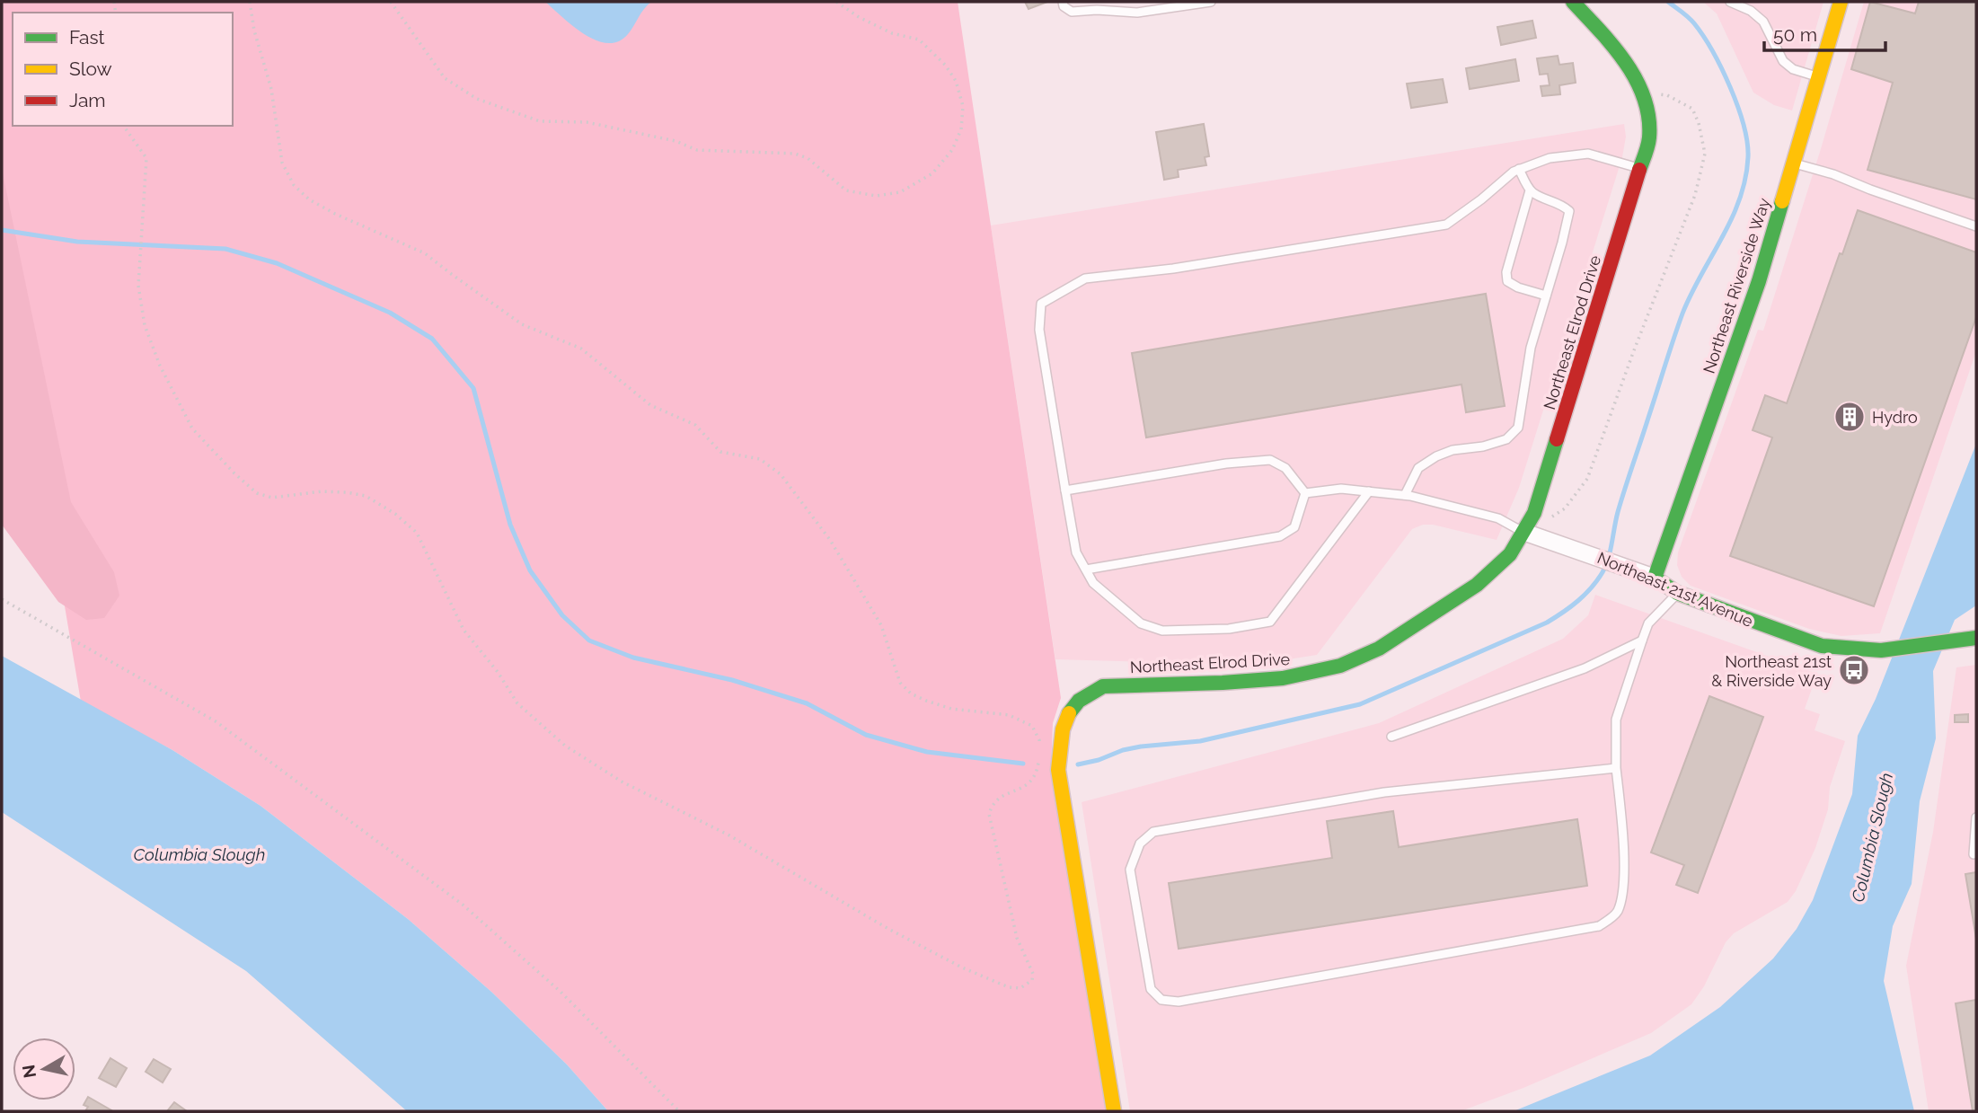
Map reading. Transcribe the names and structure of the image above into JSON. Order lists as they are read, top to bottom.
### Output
{
  "streets": {
    "street": ["Northeast Riverside Way", "Northeast Elrod Drive", "Northeast 21st Avenue"]
  },
  "crossings": [
    ["Northeast Riverside Way", "Northeast 21st Avenue"],
    ["Northeast Elrod Drive", "Northeast 21st Avenue"]
  ],
  "water": ["Columbia Slough"],
  "places": {
    "building": ["Hydro"],
    "bus stop": ["Northeast 21st & Riverside Way"]
  },
  "legend": ["Fast", "Slow", "Jam"],
  "scale_bar": "50 m",
  "north": "left"
}
